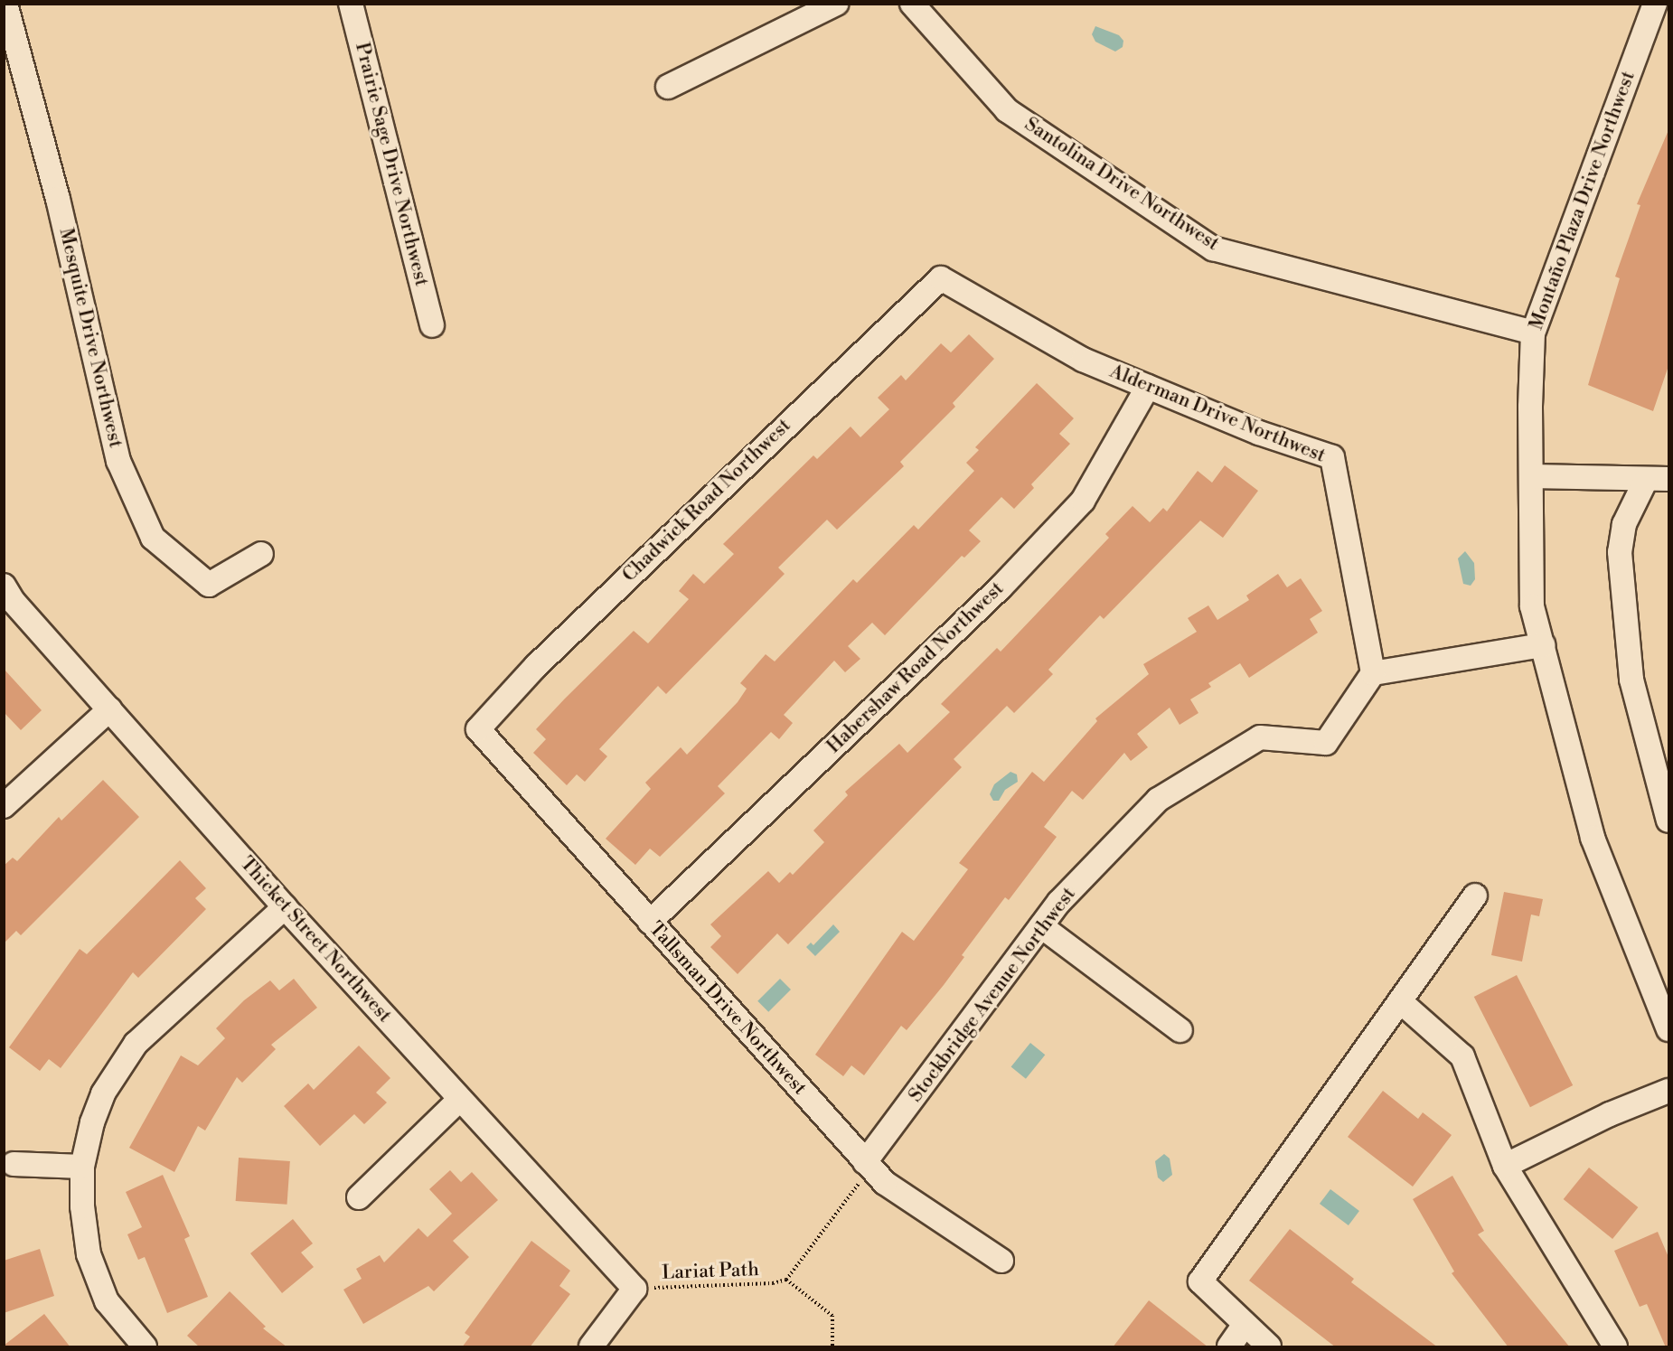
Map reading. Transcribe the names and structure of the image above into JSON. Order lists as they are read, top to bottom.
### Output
{
  "streets": {
    "street": [
      "Prairie Sage Drive Northwest",
      "Santolina Drive Northwest",
      "Montaño Plaza Drive Northwest",
      "Mesquite Drive Northwest",
      "Alderman Drive Northwest",
      "Chadwick Road Northwest",
      "Habershaw Road Northwest",
      "Thicket Street Northwest",
      "Stockbridge Avenue Northwest",
      "Tallsman Drive Northwest"
    ],
    "path": ["Lariat Path"]
  },
  "crossings": [
    ["Santolina Drive Northwest", "Montaño Plaza Drive Northwest"],
    ["Alderman Drive Northwest", "Chadwick Road Northwest"],
    ["Alderman Drive Northwest", "Habershaw Road Northwest"],
    ["Alderman Drive Northwest", "Stockbridge Avenue Northwest"],
    ["Chadwick Road Northwest", "Tallsman Drive Northwest"],
    ["Habershaw Road Northwest", "Tallsman Drive Northwest"],
    ["Thicket Street Northwest", "Lariat Path"],
    ["Stockbridge Avenue Northwest", "Tallsman Drive Northwest"]
  ]
}
